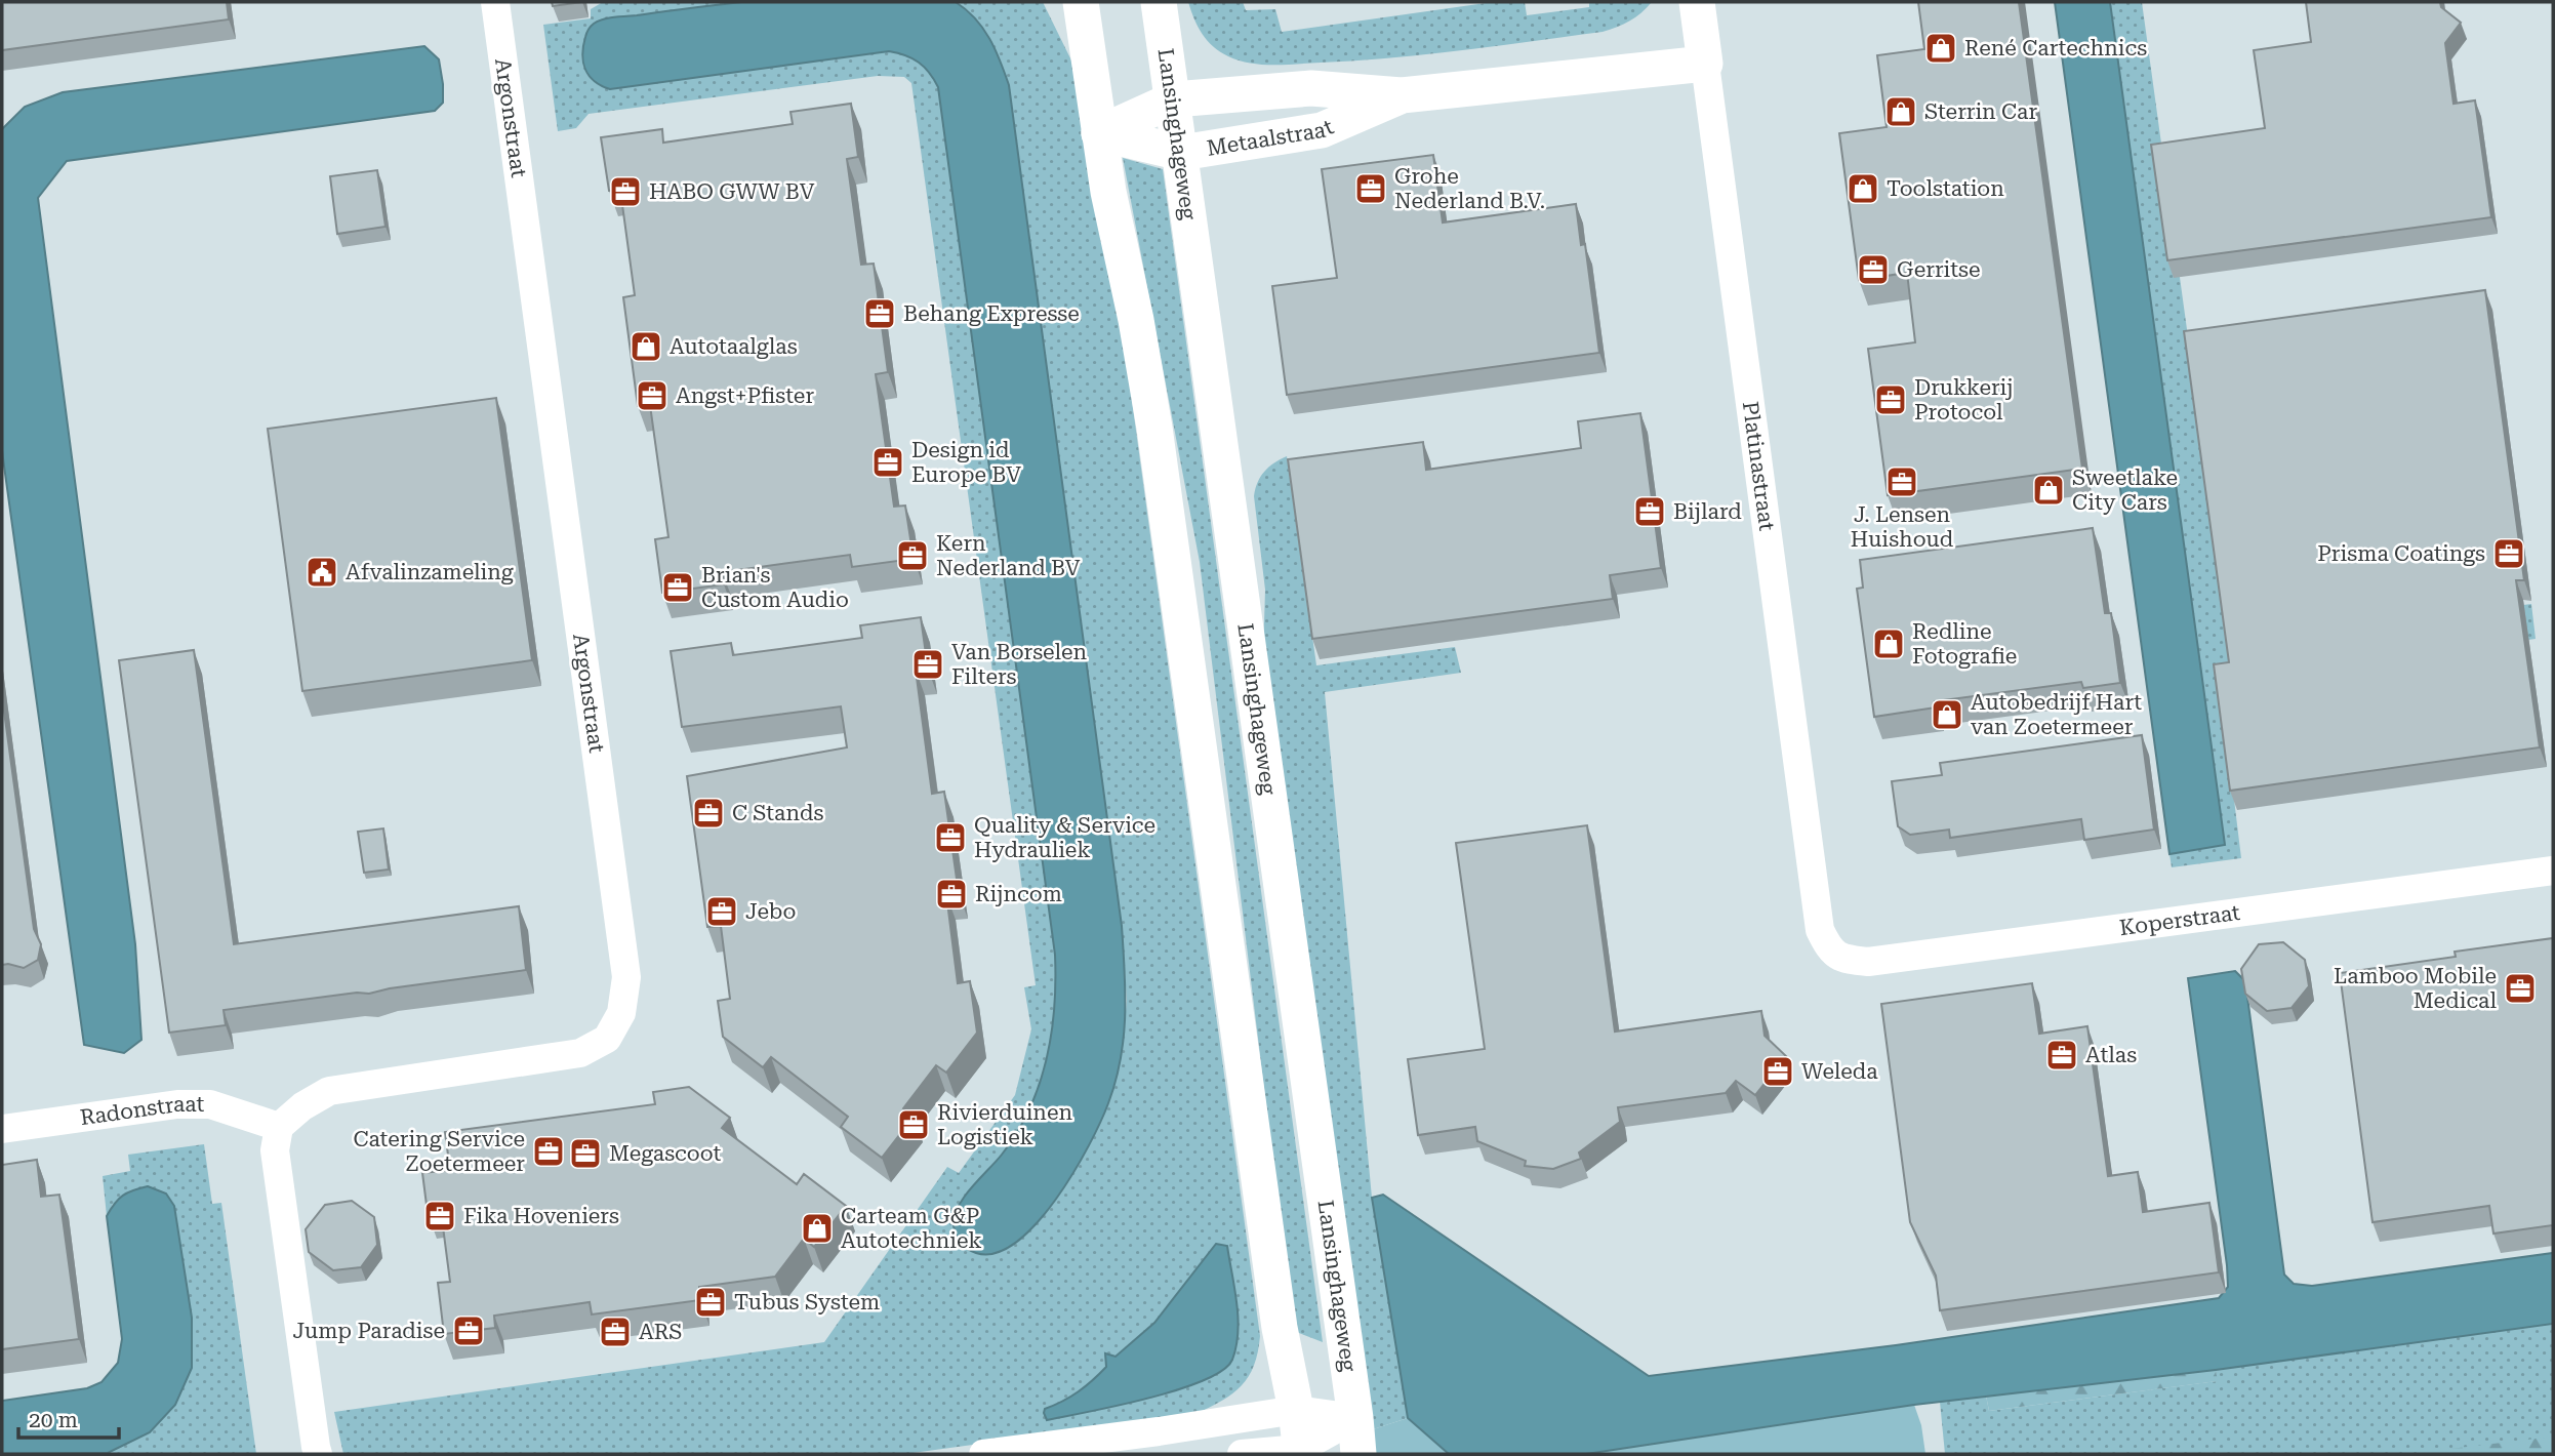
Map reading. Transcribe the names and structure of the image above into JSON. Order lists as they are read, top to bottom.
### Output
{
  "streets": {
    "street": [
      "Argonstraat",
      "Lansinghageweg",
      "Metaalstraat",
      "Platinastraat",
      "Koperstraat",
      "Radonstraat"
    ]
  },
  "crossings": [
    ["Argonstraat", "Radonstraat"],
    ["Lansinghageweg", "Metaalstraat"],
    ["Metaalstraat", "Platinastraat"],
    ["Platinastraat", "Koperstraat"]
  ],
  "places": {
    "shop": [
      "René Cartechnics",
      "Sterrin Car",
      "Toolstation",
      "Autotaalglas",
      "Sweetlake City Cars",
      "Redline Fotografie",
      "Autobedrijf Hart van Zoetermeer",
      "Carteam G&P Autotechniek"
    ],
    "office": [
      "Grohe Nederland B.V.",
      "HABO GWW BV",
      "Gerritse",
      "Behang Expresse",
      "Angst+Pfister",
      "Drukkerij Protocol",
      "Design id Europe BV",
      "J. Lensen Huishoud",
      "Bijlard",
      "Prisma Coatings",
      "Kern Nederland BV",
      "Brian's Custom Audio",
      "Van Borselen Filters",
      "C Stands",
      "Quality & Service Hydrauliek",
      "Rijncom",
      "Jebo",
      "Lamboo Mobile Medical",
      "Atlas",
      "Weleda",
      "Rivierduinen Logistiek",
      "Catering Service Zoetermeer",
      "Megascoot",
      "Fika Hoveniers",
      "Tubus System",
      "Jump Paradise",
      "ARS"
    ],
    "public building": ["Afvalinzameling"]
  },
  "scale_bar": "20 m"
}
